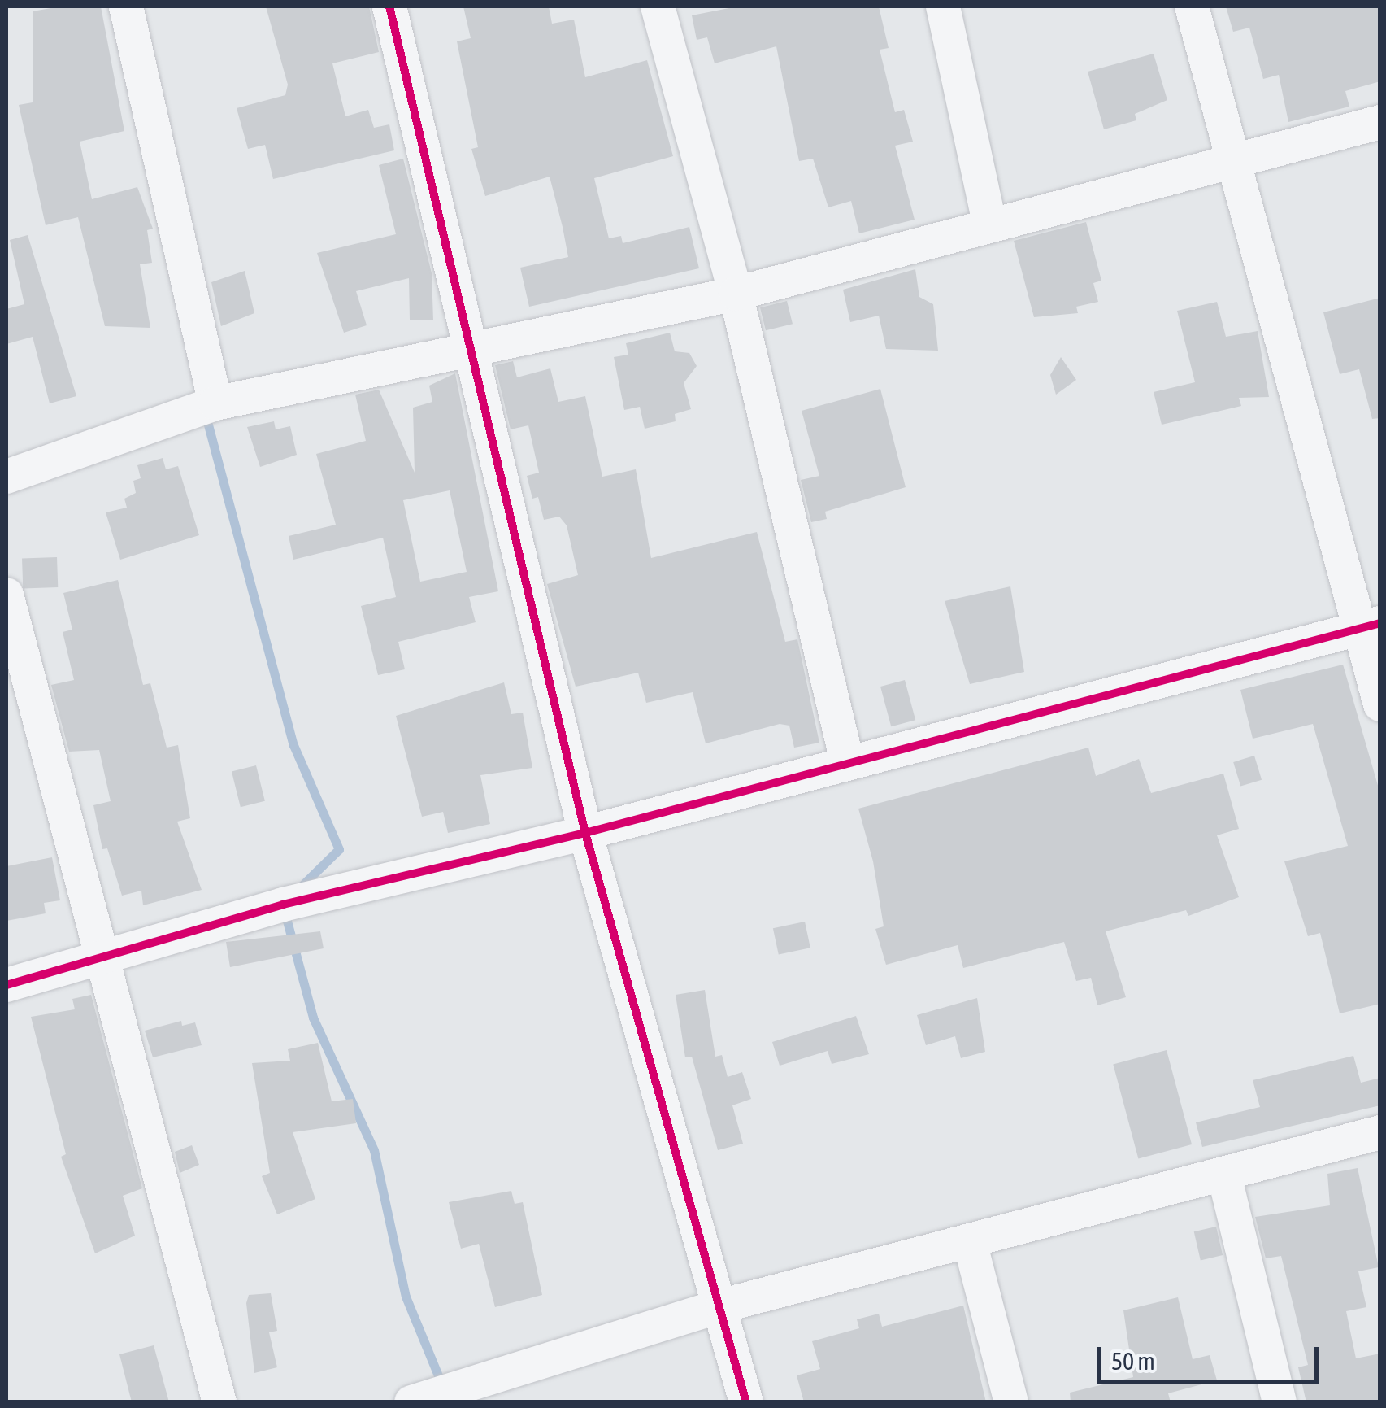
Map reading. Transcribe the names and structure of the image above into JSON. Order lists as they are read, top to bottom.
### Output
{
  "scale_bar": "50 m"
}
